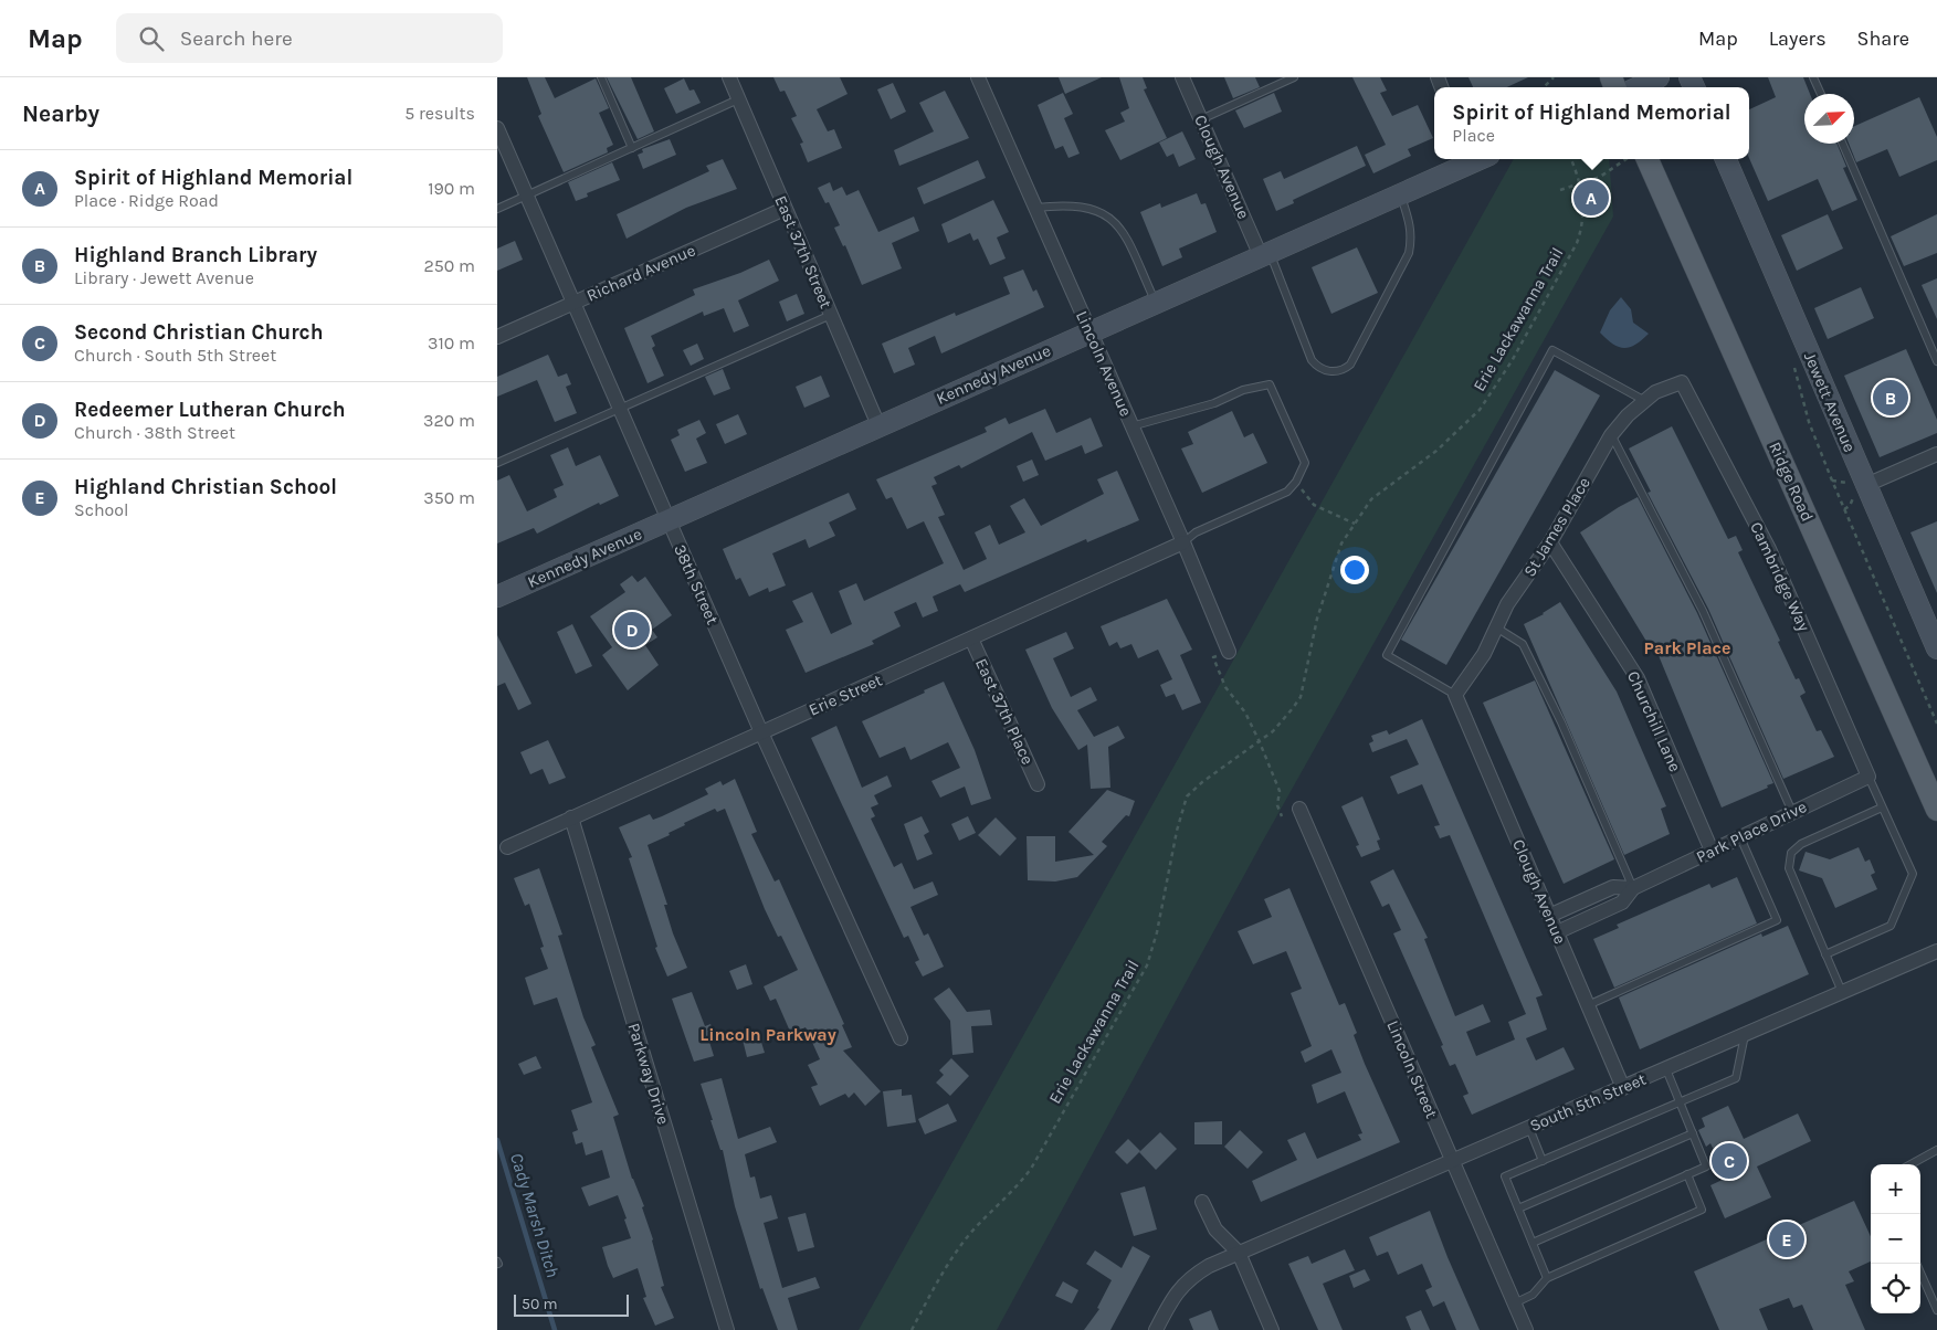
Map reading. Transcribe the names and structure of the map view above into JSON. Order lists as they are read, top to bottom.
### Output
{
  "streets": {
    "main road": ["Ridge Road"],
    "street": [
      "Clough Avenue",
      "East 37th Street",
      "Richard Avenue",
      "Lincoln Avenue",
      "Kennedy Avenue",
      "Jewett Avenue",
      "St James Place",
      "Cambridge Way",
      "38th Street",
      "Erie Street",
      "East 37th Place",
      "Churchill Lane",
      "Park Place Drive",
      "Lincoln Street",
      "Parkway Drive",
      "South 5th Street"
    ],
    "path": ["Erie Lackawanna Trail"]
  },
  "crossings": [
    ["Clough Avenue", "Kennedy Avenue"],
    ["Clough Avenue", "St James Place"],
    ["Clough Avenue", "Park Place Drive"],
    ["Clough Avenue", "South 5th Street"],
    ["East 37th Street", "Richard Avenue"],
    ["East 37th Street", "Kennedy Avenue"],
    ["Richard Avenue", "38th Street"],
    ["Lincoln Avenue", "Kennedy Avenue"],
    ["Lincoln Avenue", "Erie Street"],
    ["Kennedy Avenue", "38th Street"],
    ["St James Place", "Cambridge Way"],
    ["St James Place", "Churchill Lane"],
    ["Cambridge Way", "Park Place Drive"],
    ["38th Street", "Erie Street"],
    ["Erie Street", "East 37th Place"],
    ["Erie Street", "Parkway Drive"],
    ["Churchill Lane", "Park Place Drive"],
    ["Lincoln Street", "South 5th Street"]
  ],
  "districts": ["Park Place", "Lincoln Parkway"],
  "water": ["Cady Marsh Ditch"],
  "scale_bar": "50 m",
  "north": "top right",
  "page": {
    "header": "Map",
    "search": "Search here",
    "nav": ["Map", "Layers", "Share"],
    "heading": ["Nearby", "5 results"],
    "popup": ["Spirit of Highland Memorial", "Place"],
    "list": [
      {
        "mark": "A",
        "name": "Spirit of Highland Memorial",
        "note": "Place · Ridge Road",
        "value": "190 m"
      },
      {
        "mark": "B",
        "name": "Highland Branch Library",
        "note": "Library · Jewett Avenue",
        "value": "250 m"
      },
      {
        "mark": "C",
        "name": "Second Christian Church",
        "note": "Church · South 5th Street",
        "value": "310 m"
      },
      {
        "mark": "D",
        "name": "Redeemer Lutheran Church",
        "note": "Church · 38th Street",
        "value": "320 m"
      },
      {
        "mark": "E",
        "name": "Highland Christian School",
        "note": "School",
        "value": "350 m"
      }
    ],
    "pins": [
      "A",
      "B",
      "D",
      "C",
      "E"
    ],
    "map_buttons": ["+", "−"],
    "scale": "50 m"
  }
}
